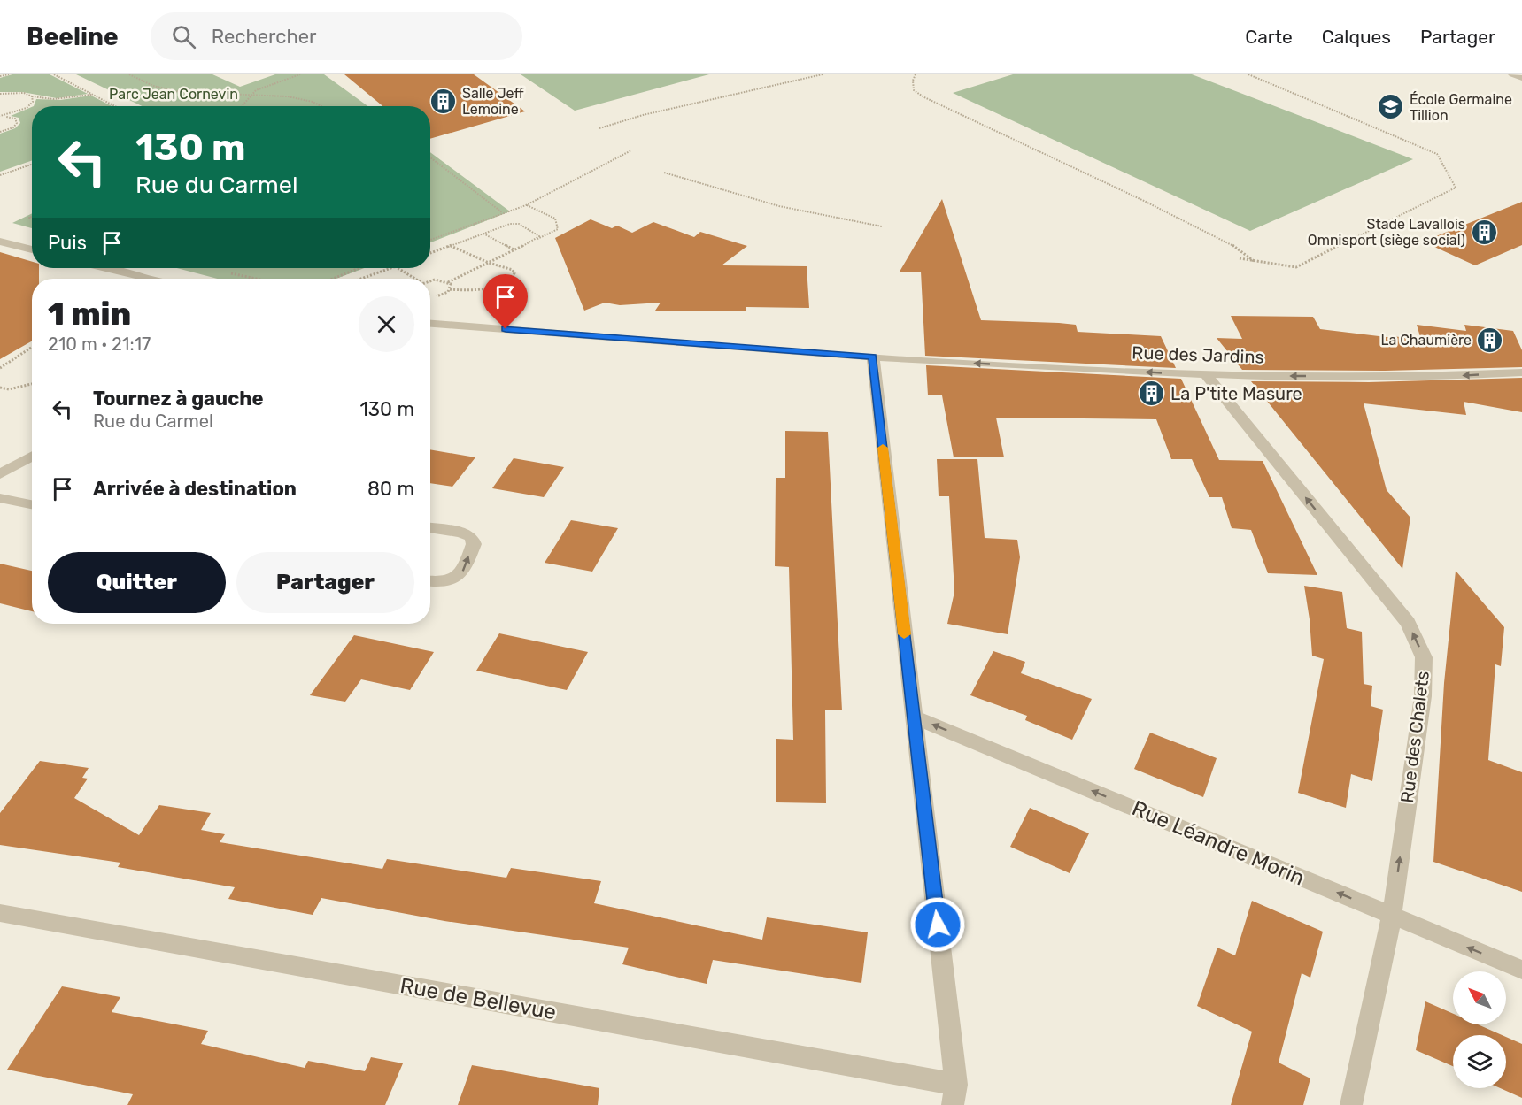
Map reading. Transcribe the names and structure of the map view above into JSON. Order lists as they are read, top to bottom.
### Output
{
  "streets": {
    "street": [
      "Rue des Jardins",
      "Rue des Chalets",
      "Rue Léandre Morin",
      "Rue de Bellevue"
    ]
  },
  "crossings": [
    ["Rue des Jardins", "Rue des Chalets"],
    ["Rue des Chalets", "Rue Léandre Morin"]
  ],
  "one_way": ["Rue des Jardins", "Rue des Chalets", "Rue Léandre Morin"],
  "parks": ["Parc Jean Cornevin"],
  "places": {
    "building": [
      "Salle Jeff Lemoine",
      "Stade Lavallois Omnisport (siège social)",
      "La Chaumière",
      "La P'tite Masure"
    ],
    "school or university": ["École Germaine Tillion"]
  },
  "north": "top left",
  "page": {
    "header": "Beeline",
    "search": "Rechercher",
    "nav": ["Carte", "Calques", "Partager"],
    "turn": ["130 m", "Rue du Carmel"],
    "then": "Puis",
    "heading": ["1 min", "210 m · 21:17"],
    "list": [
      {
        "name": "Tournez à gauche",
        "note": "Rue du Carmel",
        "value": "130 m"
      },
      {
        "name": "Arrivée à destination",
        "value": "80 m"
      }
    ],
    "buttons": ["Quitter", "Partager"]
  }
}
